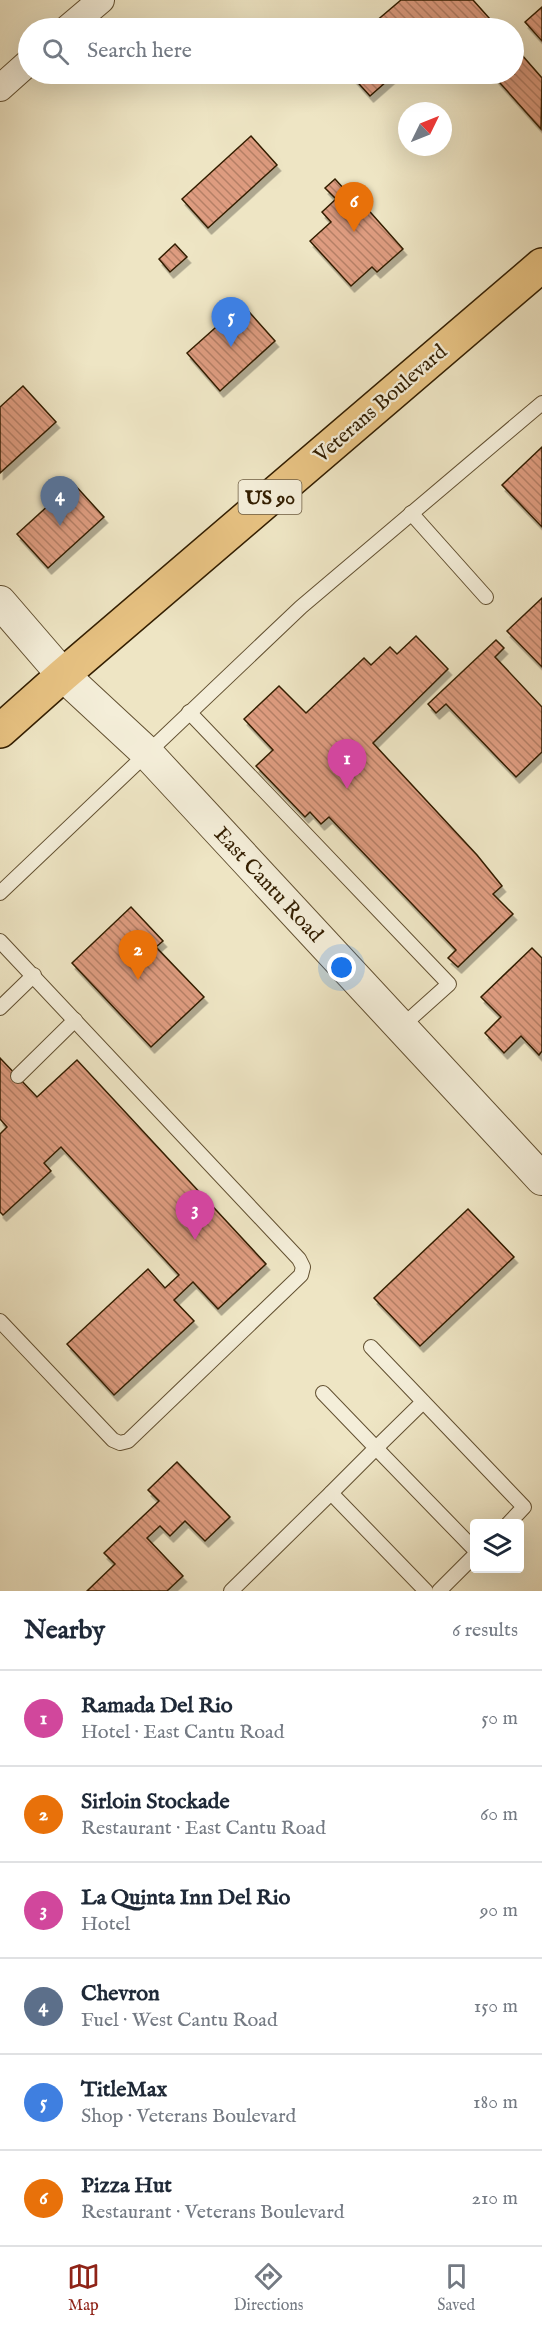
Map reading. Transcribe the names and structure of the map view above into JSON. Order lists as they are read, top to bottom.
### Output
{
  "streets": {
    "main road": ["Veterans Boulevard", "US 90"],
    "street": ["East Cantu Road"]
  },
  "crossings": [
    ["Veterans Boulevard", "East Cantu Road"]
  ],
  "north": "top right",
  "page": {
    "search": "Search here",
    "pins": [
      "6",
      "5",
      "4",
      "1",
      "2",
      "3"
    ],
    "heading": ["Nearby", "6 results"],
    "list": [
      {
        "mark": "1",
        "name": "Ramada Del Rio",
        "note": "Hotel · East Cantu Road",
        "value": "50 m"
      },
      {
        "mark": "2",
        "name": "Sirloin Stockade",
        "note": "Restaurant · East Cantu Road",
        "value": "60 m"
      },
      {
        "mark": "3",
        "name": "La Quinta Inn Del Rio",
        "note": "Hotel",
        "value": "90 m"
      },
      {
        "mark": "4",
        "name": "Chevron",
        "note": "Fuel · West Cantu Road",
        "value": "150 m"
      },
      {
        "mark": "5",
        "name": "TitleMax",
        "note": "Shop · Veterans Boulevard",
        "value": "180 m"
      },
      {
        "mark": "6",
        "name": "Pizza Hut",
        "note": "Restaurant · Veterans Boulevard",
        "value": "210 m"
      }
    ],
    "nav": ["Map", "Directions", "Saved"]
  }
}
